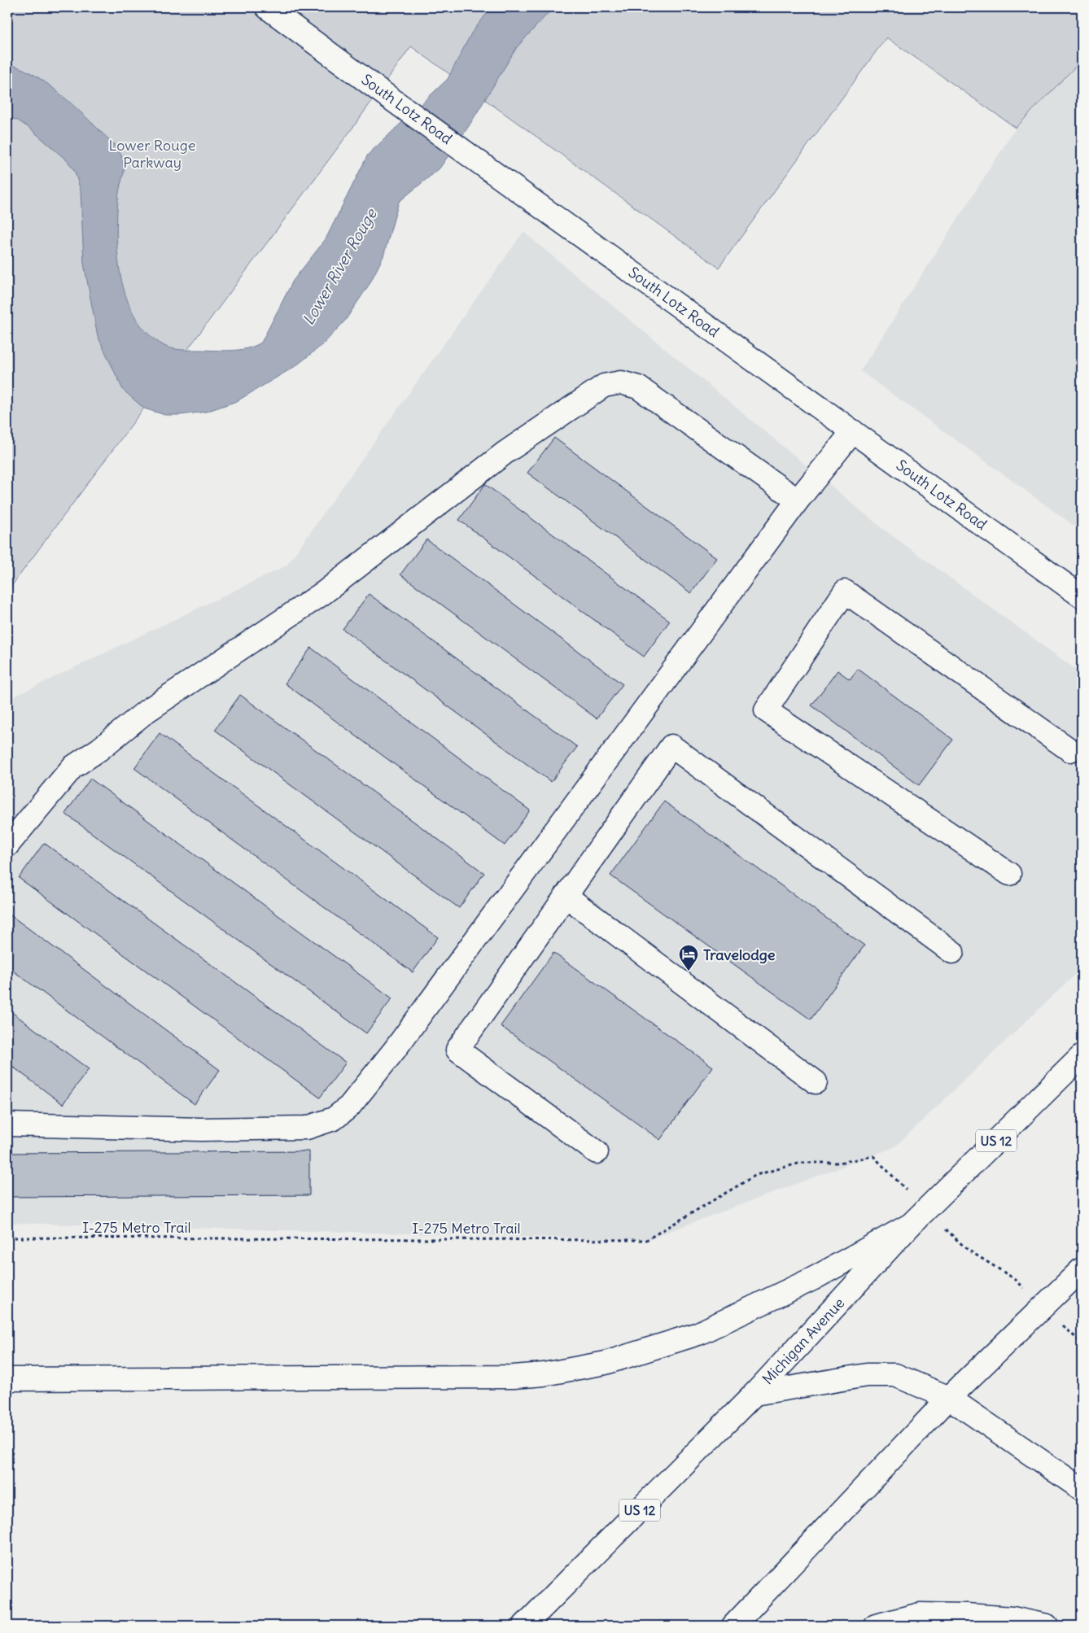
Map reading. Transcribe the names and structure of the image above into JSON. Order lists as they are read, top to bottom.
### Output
{
  "streets": {
    "main road": ["South Lotz Road", "US 12", "Michigan Avenue"],
    "path": ["I-275 Metro Trail"]
  },
  "water": ["Lower River Rouge"],
  "parks": ["Lower Rouge Parkway"],
  "places": {
    "hotel": ["Travelodge"]
  }
}
